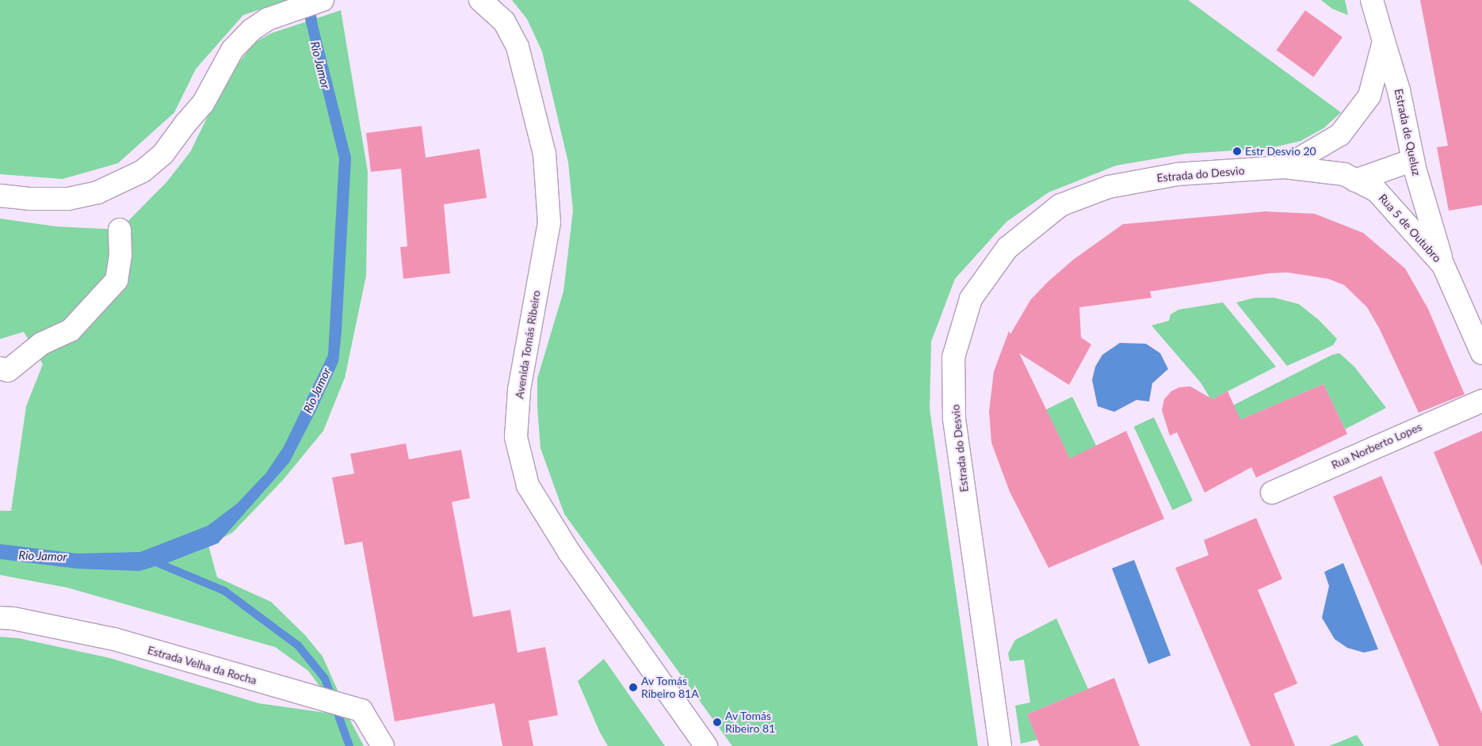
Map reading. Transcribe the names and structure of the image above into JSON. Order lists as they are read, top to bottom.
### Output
{
  "streets": {
    "street": [
      "Estrada de Queluz",
      "Estrada do Desvio",
      "Rua 5 de Outubro",
      "Avenida Tomás Ribeiro",
      "Rua Norberto Lopes",
      "Estrada Velha da Rocha"
    ]
  },
  "crossings": [
    ["Estrada de Queluz", "Estrada do Desvio"],
    ["Estrada de Queluz", "Rua 5 de Outubro"],
    ["Estrada do Desvio", "Rua 5 de Outubro"]
  ],
  "water": ["Rio Jamor"],
  "places": ["Estr Desvio 20", "Av Tomás Ribeiro 81A", "Av Tomás Ribeiro 81"]
}
